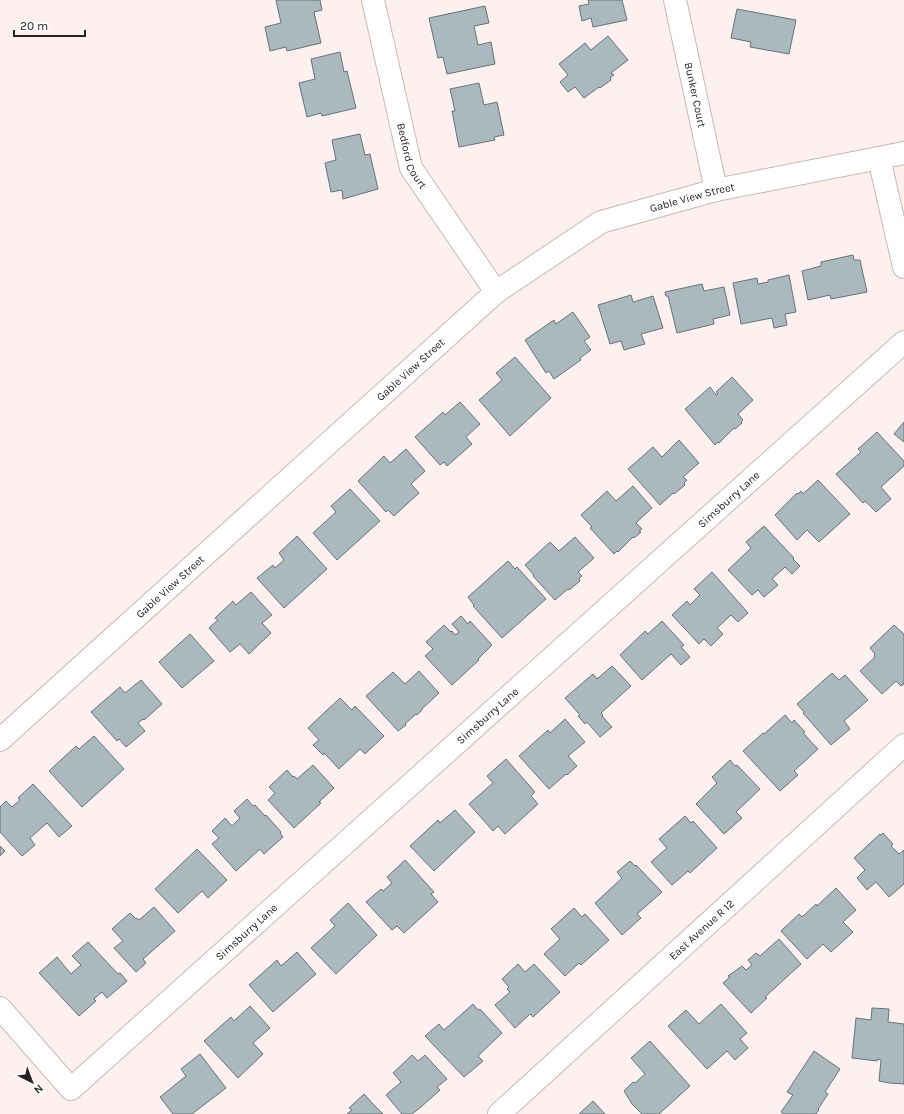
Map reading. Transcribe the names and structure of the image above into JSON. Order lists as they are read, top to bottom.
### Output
{
  "streets": {
    "street": [
      "Bunker Court",
      "Bedford Court",
      "Gable View Street",
      "Simsburry Lane",
      "East Avenue R 12"
    ]
  },
  "crossings": [
    ["Bunker Court", "Gable View Street"],
    ["Bedford Court", "Gable View Street"]
  ],
  "scale_bar": "20 m",
  "north": "bottom right"
}
